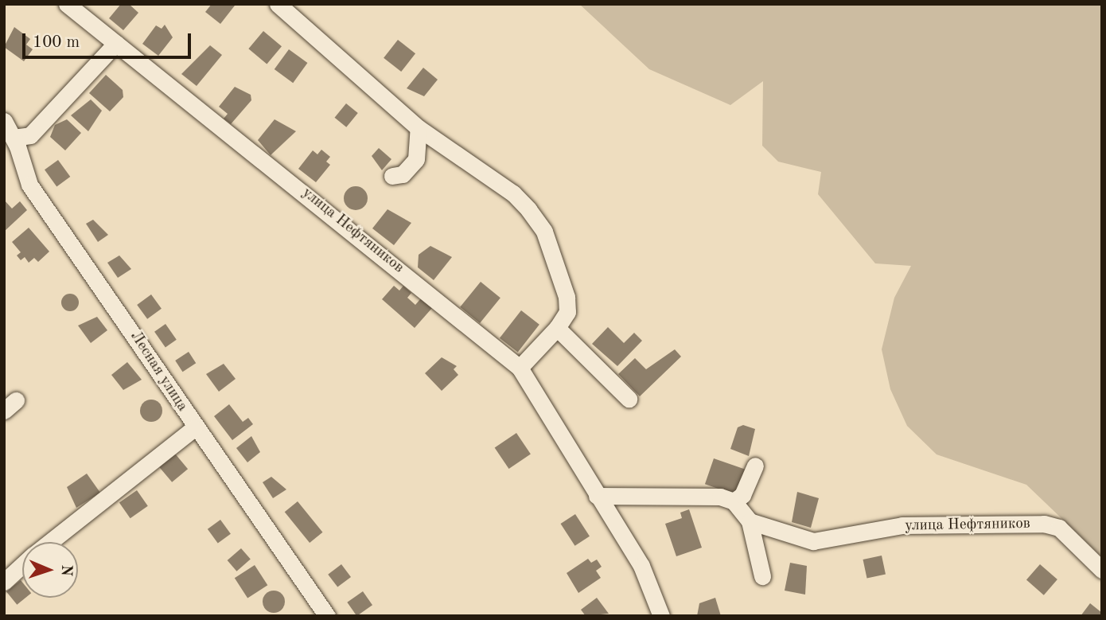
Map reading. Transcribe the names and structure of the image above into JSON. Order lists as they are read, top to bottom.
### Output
{
  "streets": {
    "street": ["улица Нефтяников", "Лесная улица"]
  },
  "scale_bar": "100 m",
  "north": "right"
}
